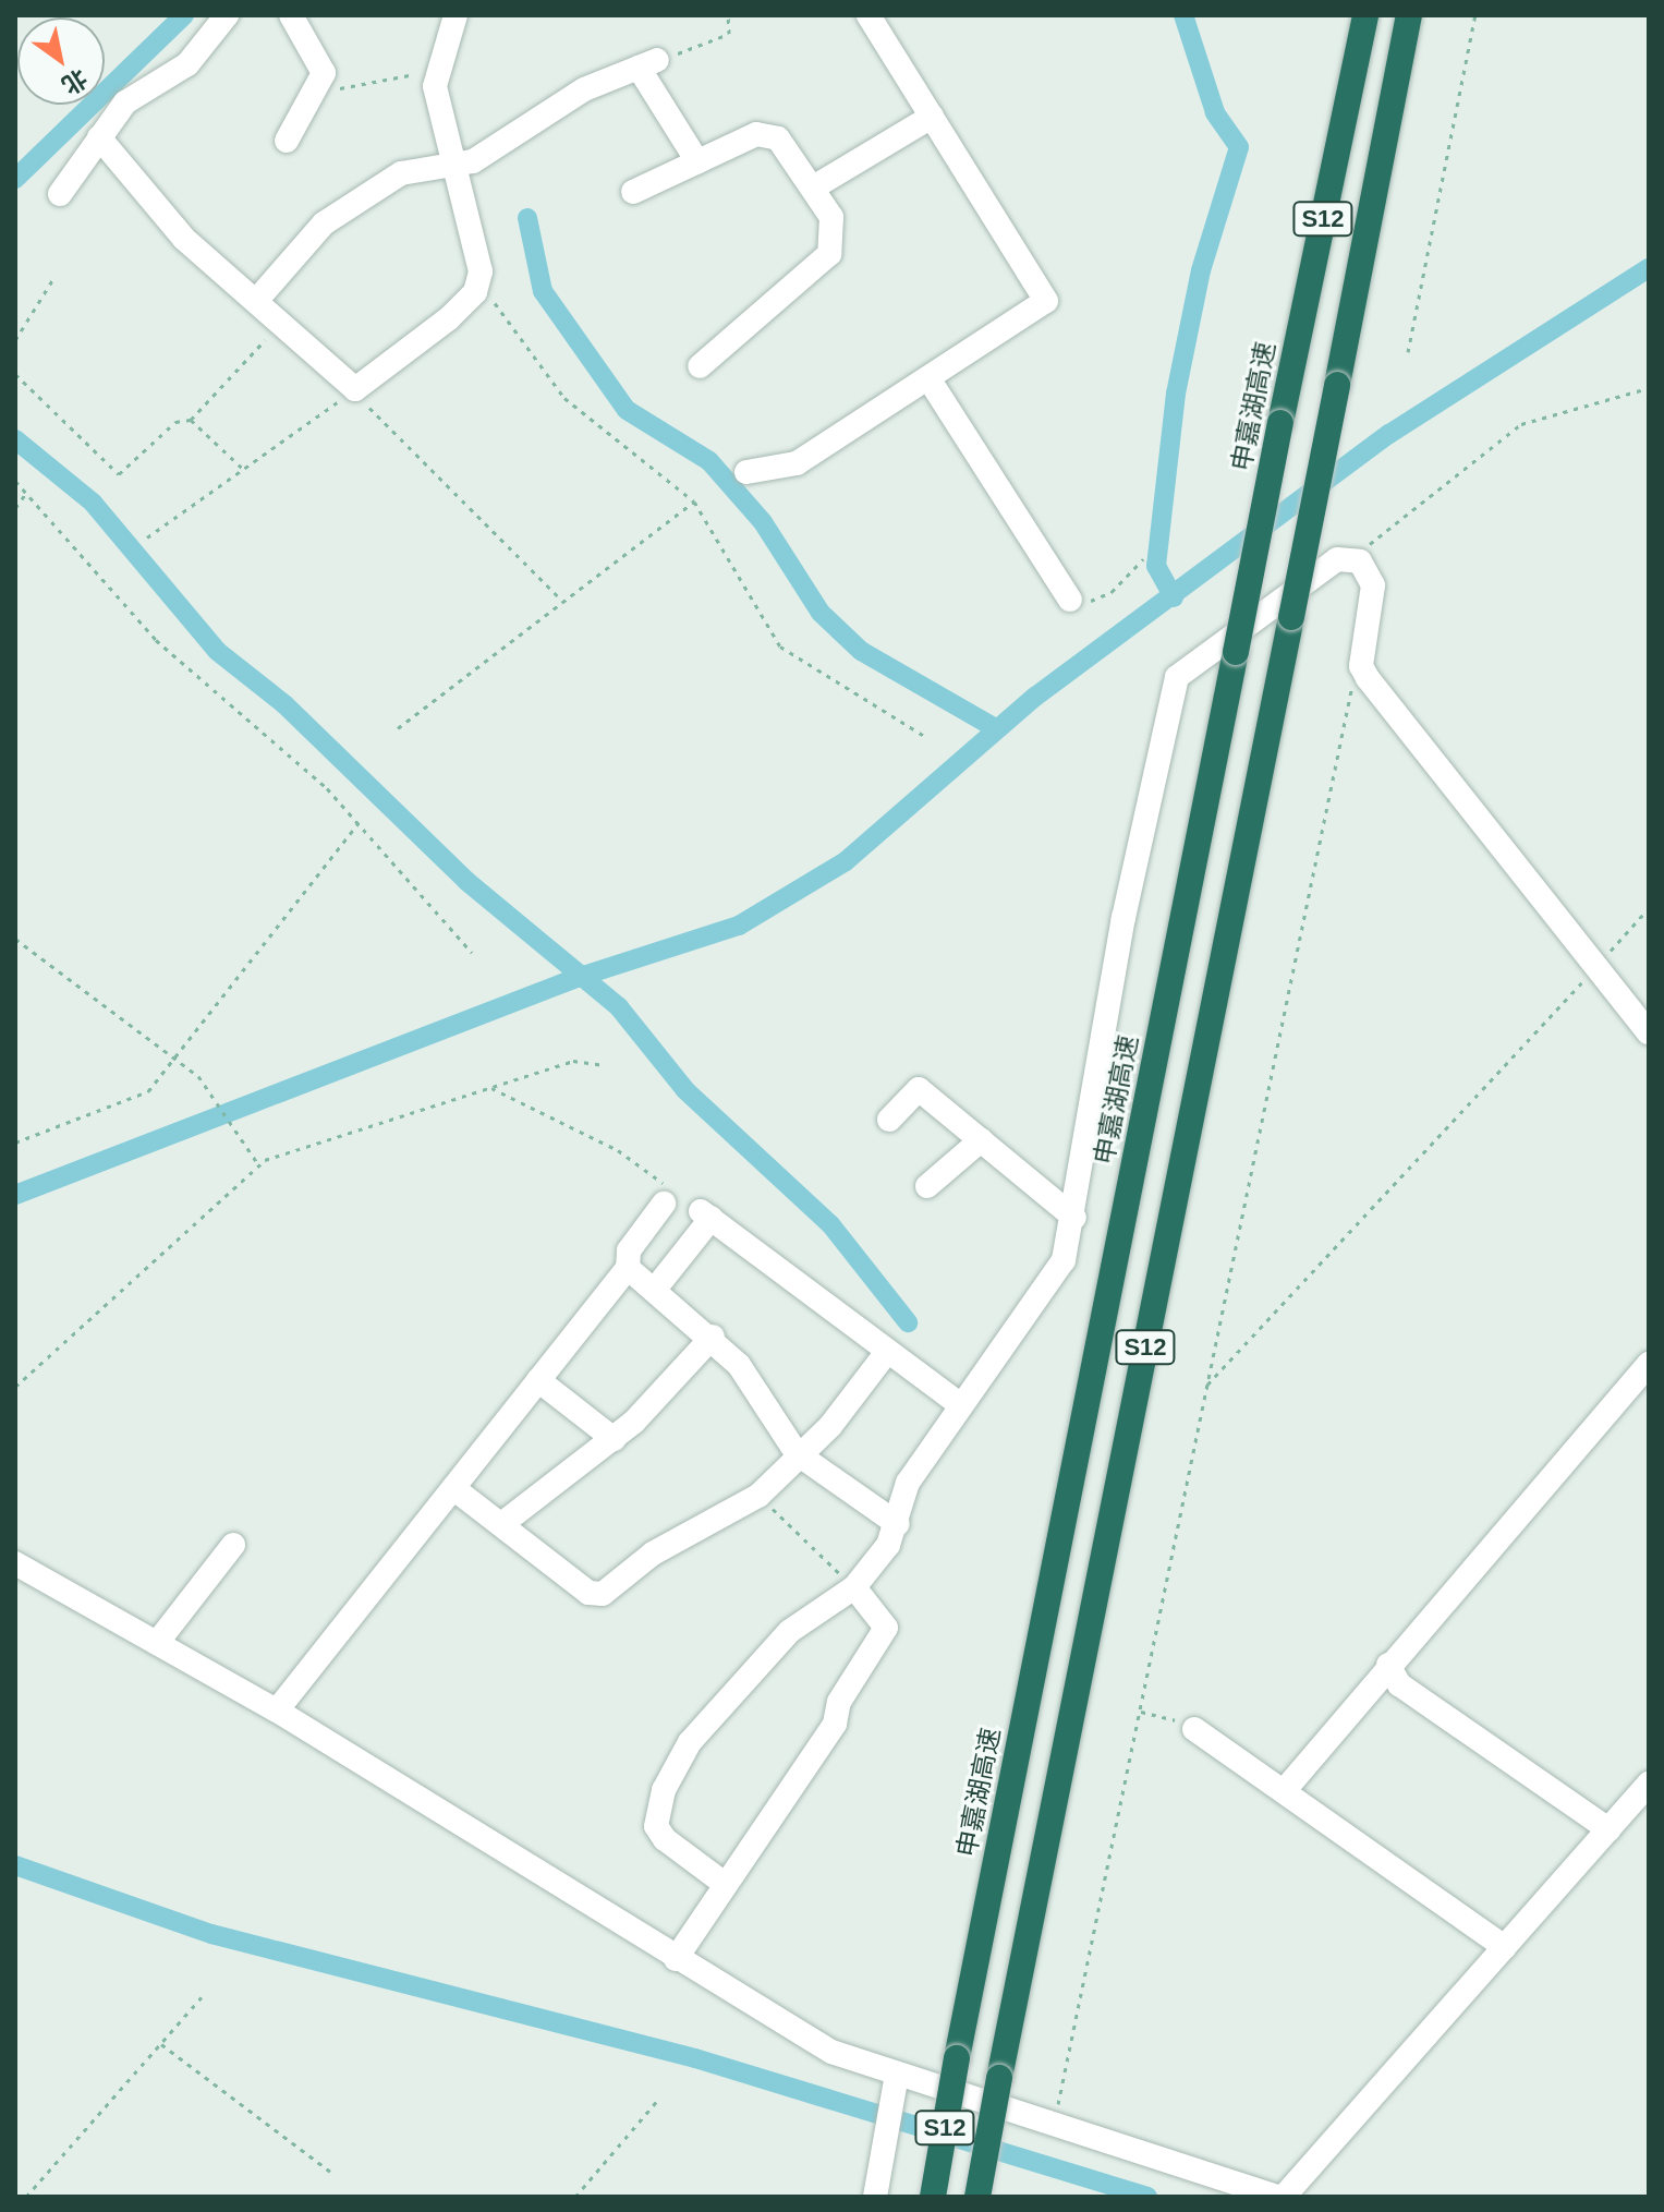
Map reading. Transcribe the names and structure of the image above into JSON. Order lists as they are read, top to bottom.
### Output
{
  "streets": {
    "highway": ["S12", "申嘉湖高速"]
  },
  "north": "bottom right"
}
